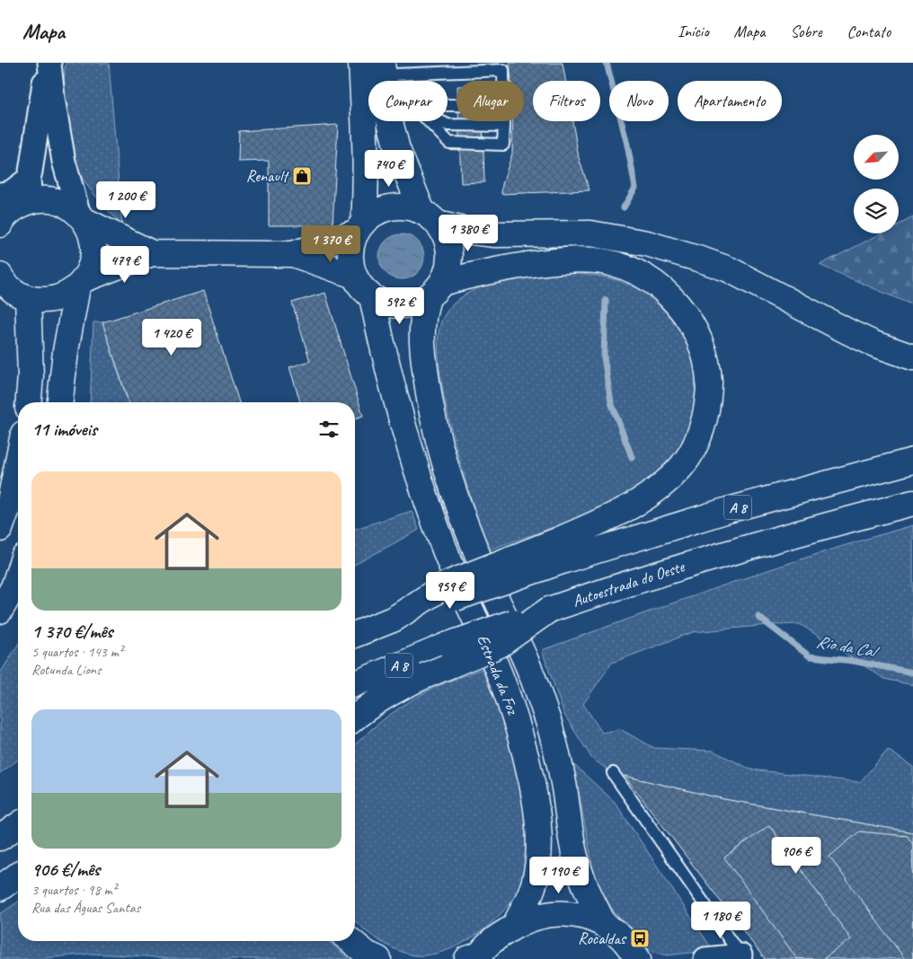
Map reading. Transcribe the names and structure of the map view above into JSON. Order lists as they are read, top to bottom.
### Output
{
  "streets": {
    "main road": ["A 8", "Autoestrada do Oeste", "Estrada da Foz"]
  },
  "water": ["Rio da Cal"],
  "places": {
    "shop": ["Renault"],
    "bus stop": ["Rocaldas"]
  },
  "north": "bottom left",
  "page": {
    "header": "Mapa",
    "nav": [
      "Início",
      "Mapa",
      "Sobre",
      "Contato"
    ],
    "chip": [
      "Comprar",
      "Alugar",
      "Filtros",
      "Novo",
      "Apartamento"
    ],
    "price": [
      "740 €",
      "1 200 €",
      "1 380 €",
      "1 370 €",
      "479 €",
      "592 €",
      "1 420 €",
      "959 €",
      "906 €",
      "1 190 €",
      "1 180 €"
    ],
    "heading": "11 imóveis",
    "list": [
      {
        "name": "1 370 €/mês",
        "note": "5 quartos · 143 m² · Rotunda Lions"
      },
      {
        "name": "906 €/mês",
        "note": "3 quartos · 98 m² · Rua das Águas Santas"
      }
    ]
  }
}
